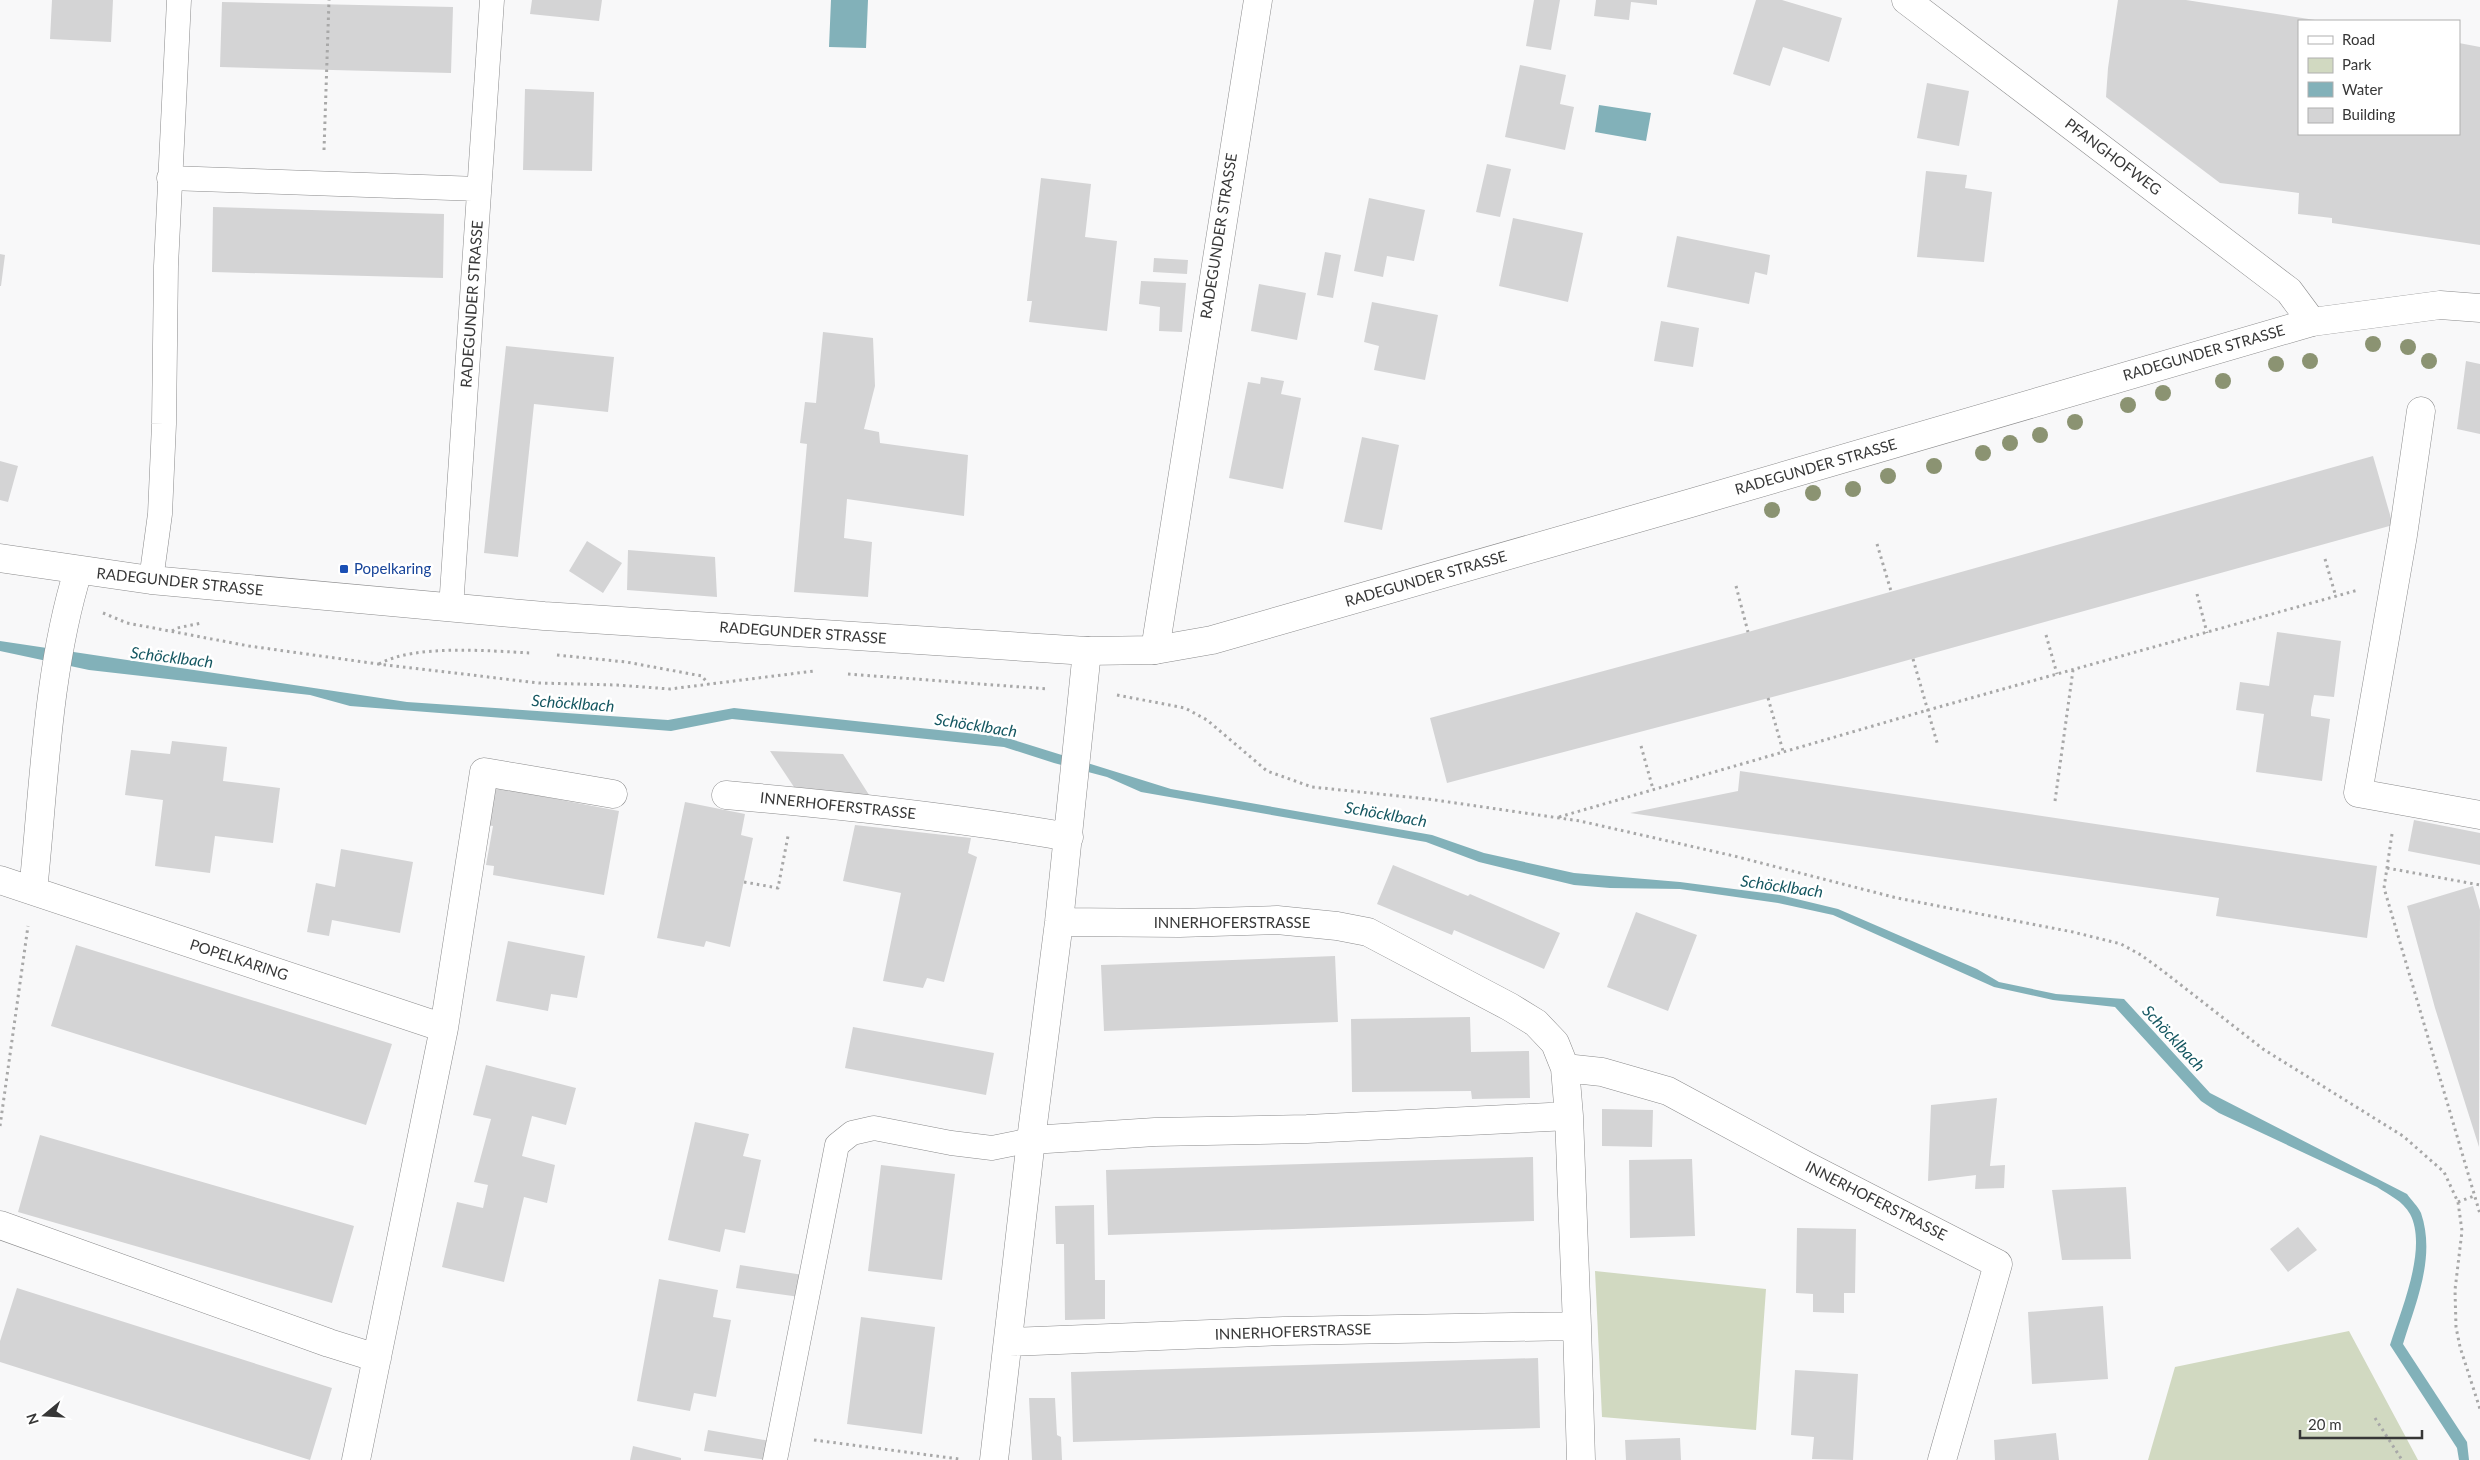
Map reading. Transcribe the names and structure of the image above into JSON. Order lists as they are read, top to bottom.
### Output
{
  "streets": {
    "street": [
      "PFANGHOFWEG",
      "RADEGUNDER STRASSE",
      "INNERHOFERSTRASSE",
      "POPELKARING"
    ]
  },
  "crossings": [
    ["PFANGHOFWEG", "RADEGUNDER STRASSE"]
  ],
  "water": ["Schöcklbach"],
  "places": {
    "transit": ["Popelkaring"]
  },
  "legend": [
    "Road",
    "Park",
    "Water",
    "Building"
  ],
  "scale_bar": "20 m",
  "north": "left"
}
